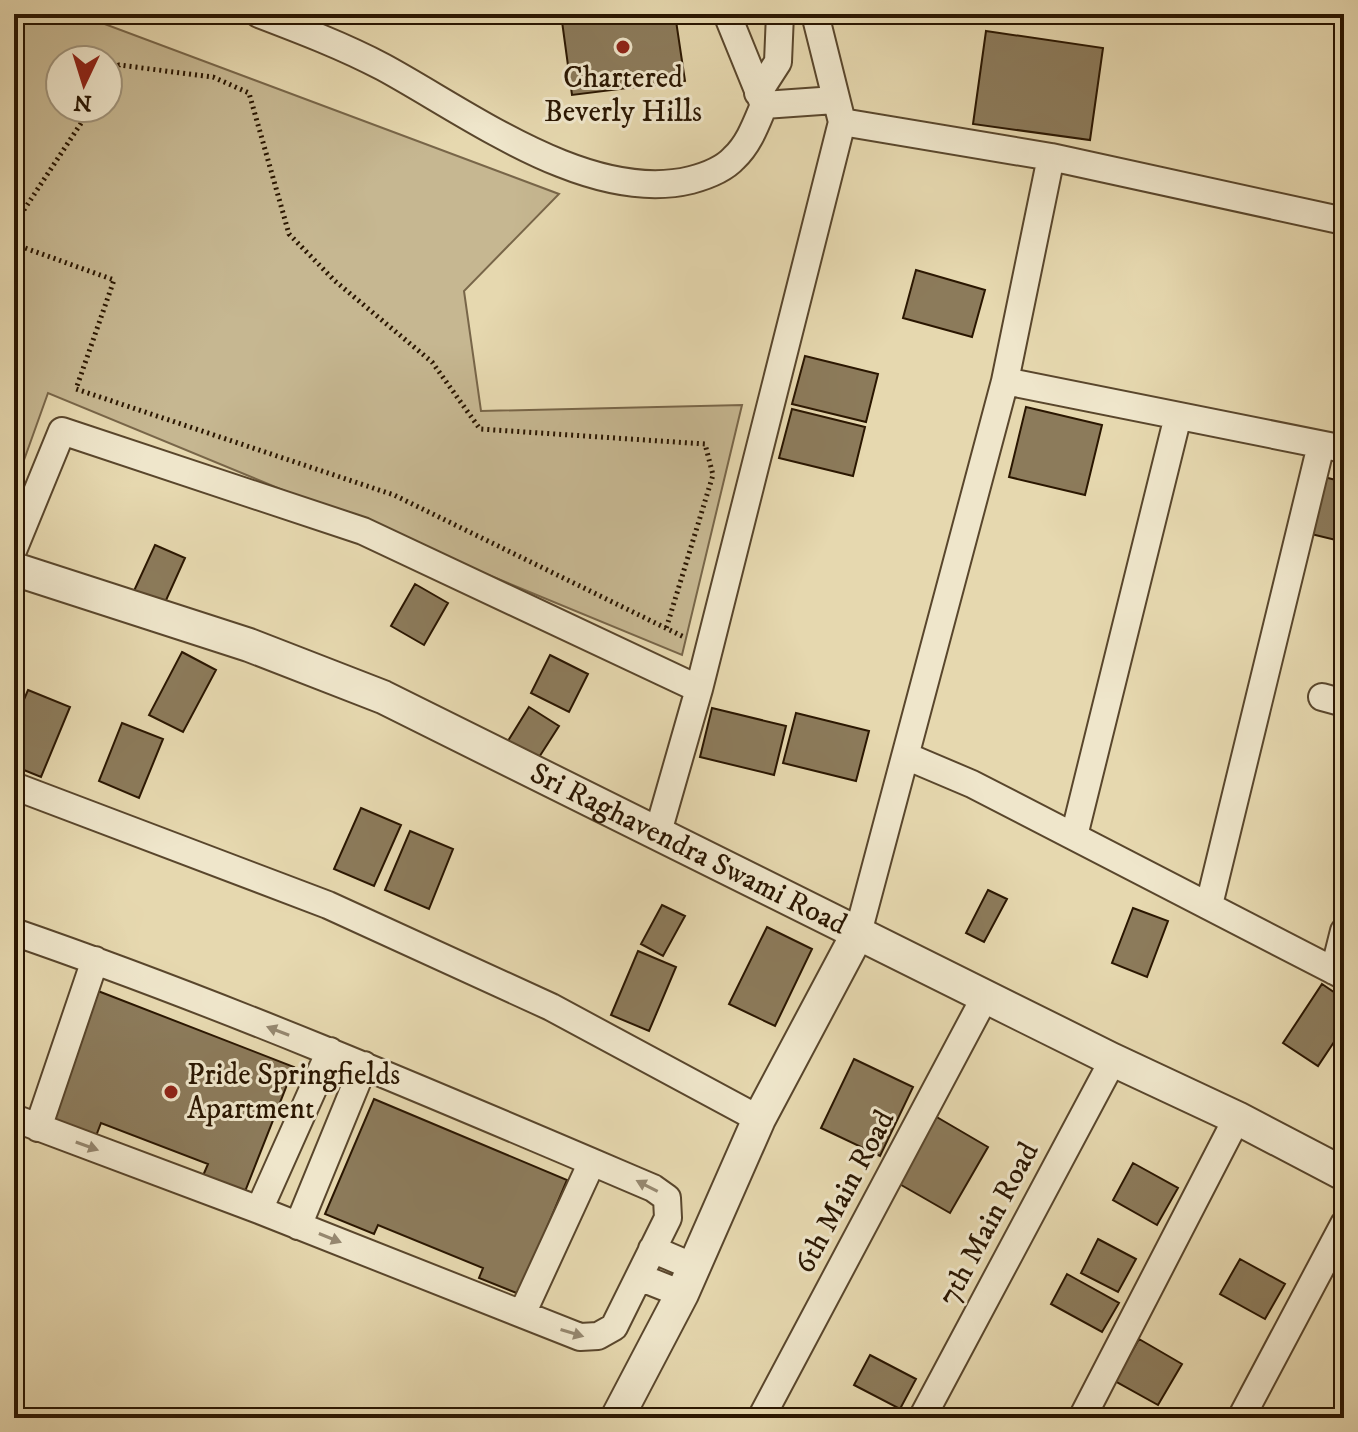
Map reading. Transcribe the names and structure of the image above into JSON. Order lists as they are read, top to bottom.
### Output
{
  "streets": {
    "street": ["Sri Raghavendra Swami Road", "6th Main Road", "7th Main Road"]
  },
  "crossings": [
    ["Sri Raghavendra Swami Road", "6th Main Road"],
    ["Sri Raghavendra Swami Road", "7th Main Road"]
  ],
  "places": ["Chartered Beverly Hills", "Pride Springfields Apartment"],
  "north": "bottom"
}
